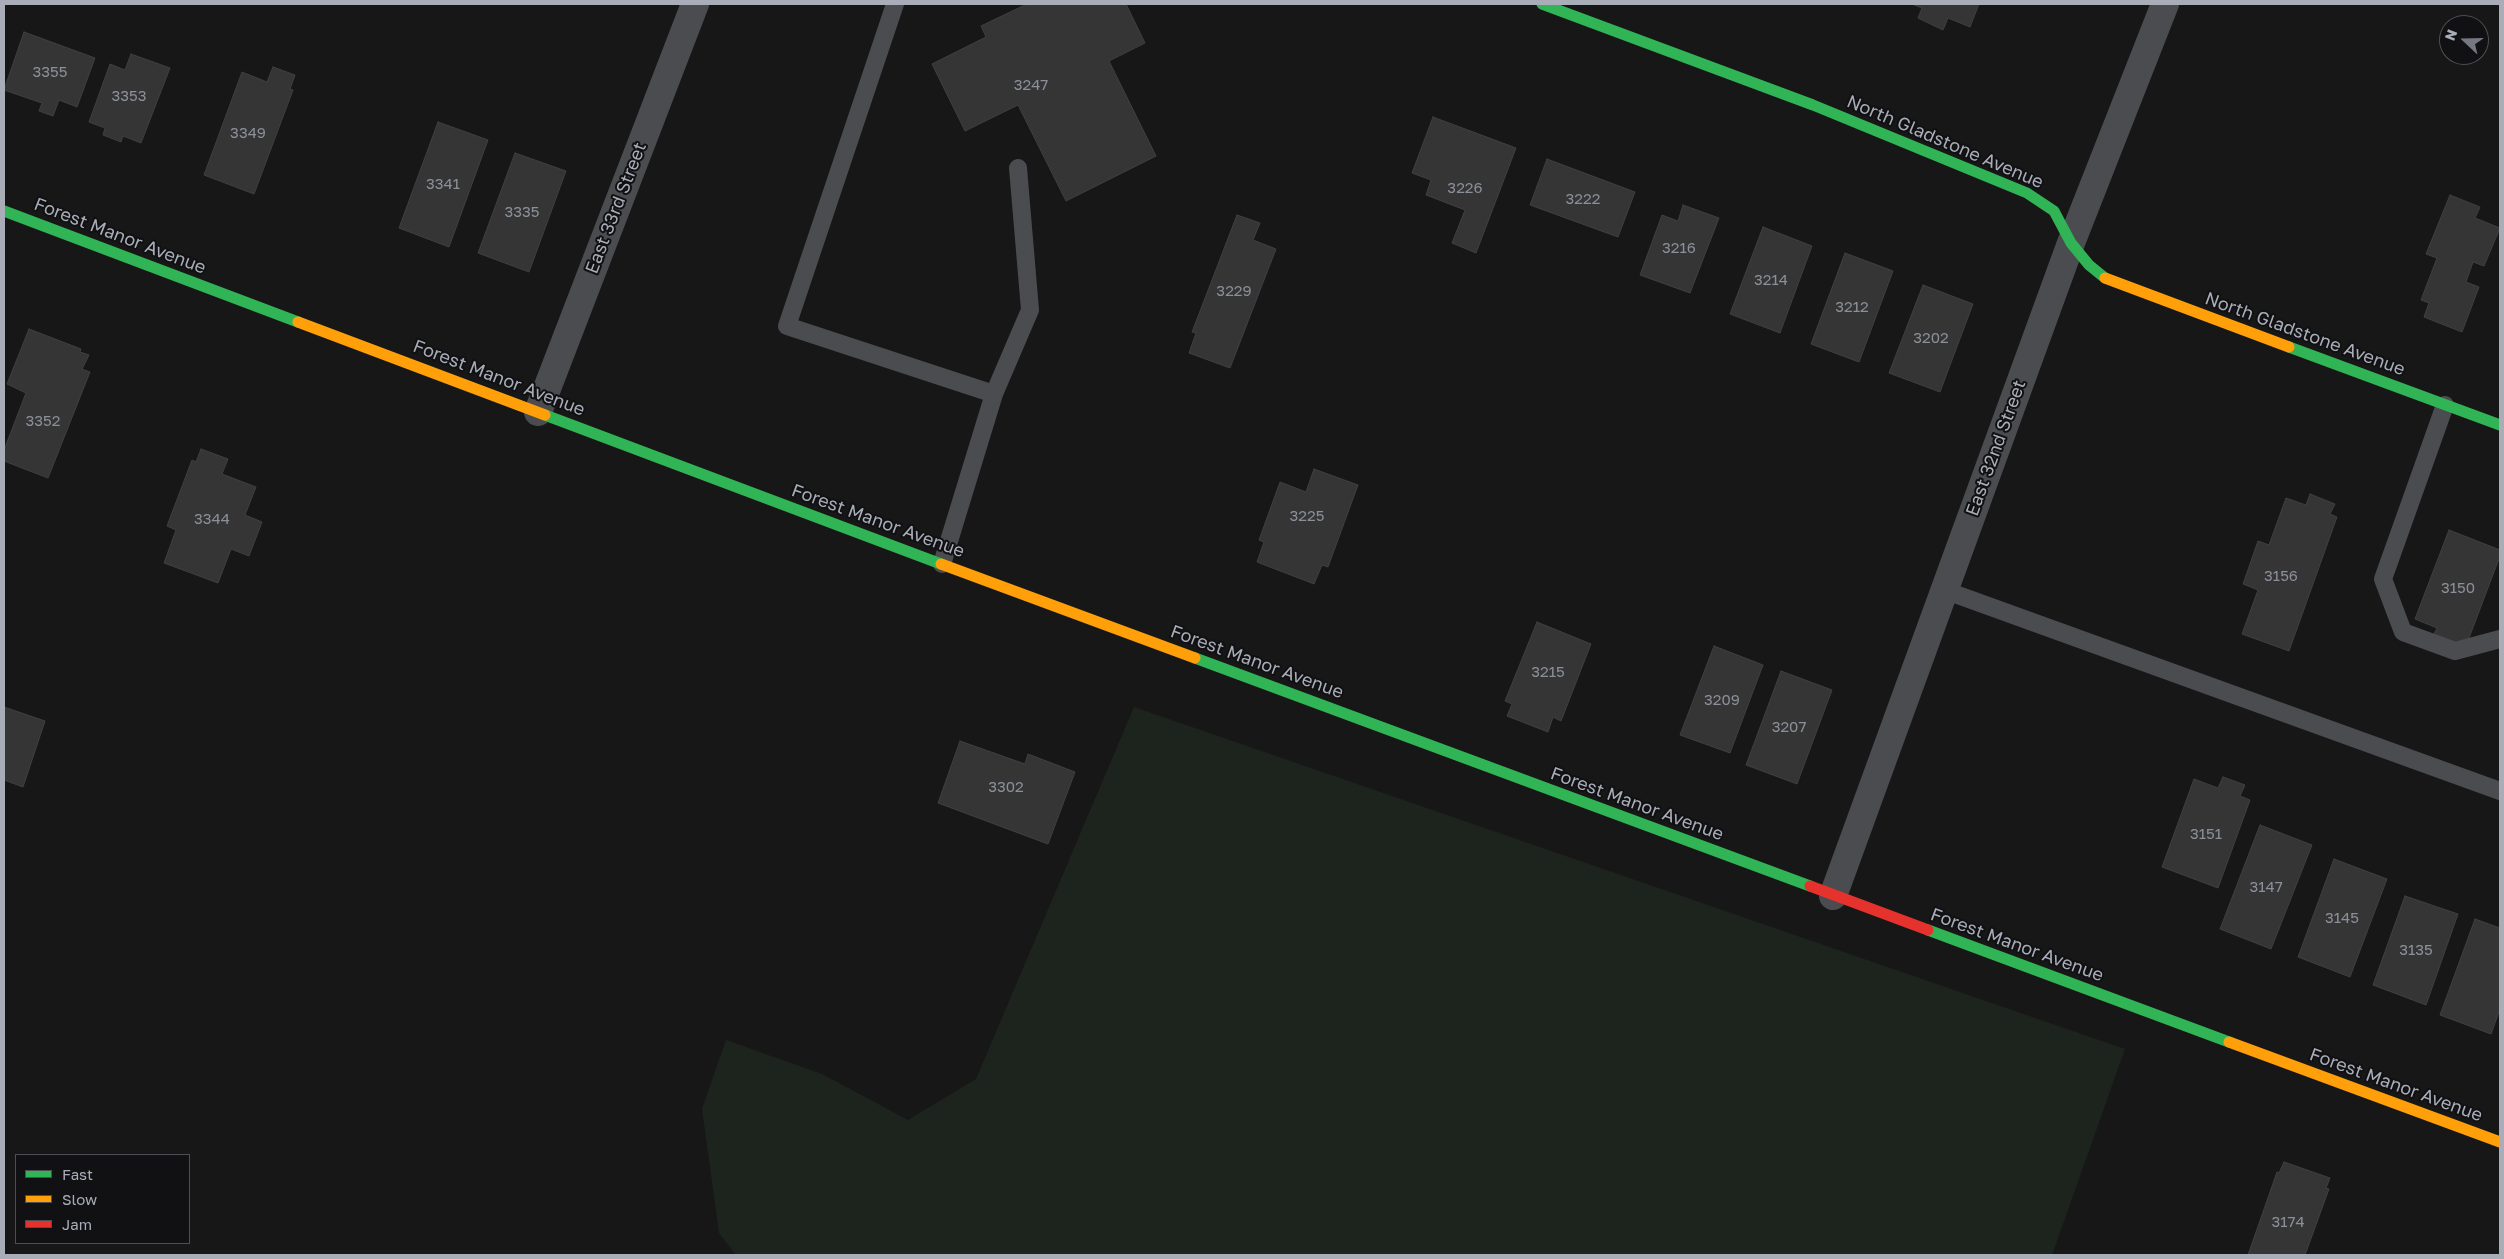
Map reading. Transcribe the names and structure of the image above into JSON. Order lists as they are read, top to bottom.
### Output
{
  "streets": {
    "street": [
      "North Gladstone Avenue",
      "East 33rd Street",
      "Forest Manor Avenue",
      "East 32nd Street"
    ]
  },
  "crossings": [
    ["North Gladstone Avenue", "East 32nd Street"],
    ["East 33rd Street", "Forest Manor Avenue"],
    ["Forest Manor Avenue", "East 32nd Street"]
  ],
  "house_numbers": [
    "3355",
    "3247",
    "3353",
    "3349",
    "3341",
    "3226",
    "3222",
    "3335",
    "3216",
    "3214",
    "3229",
    "3212",
    "3202",
    "3352",
    "3225",
    "3344",
    "3156",
    "3150",
    "3215",
    "3209",
    "3207",
    "3302",
    "3151",
    "3147",
    "3145",
    "3135",
    "3174"
  ],
  "legend": ["Fast", "Slow", "Jam"],
  "north": "left"
}
